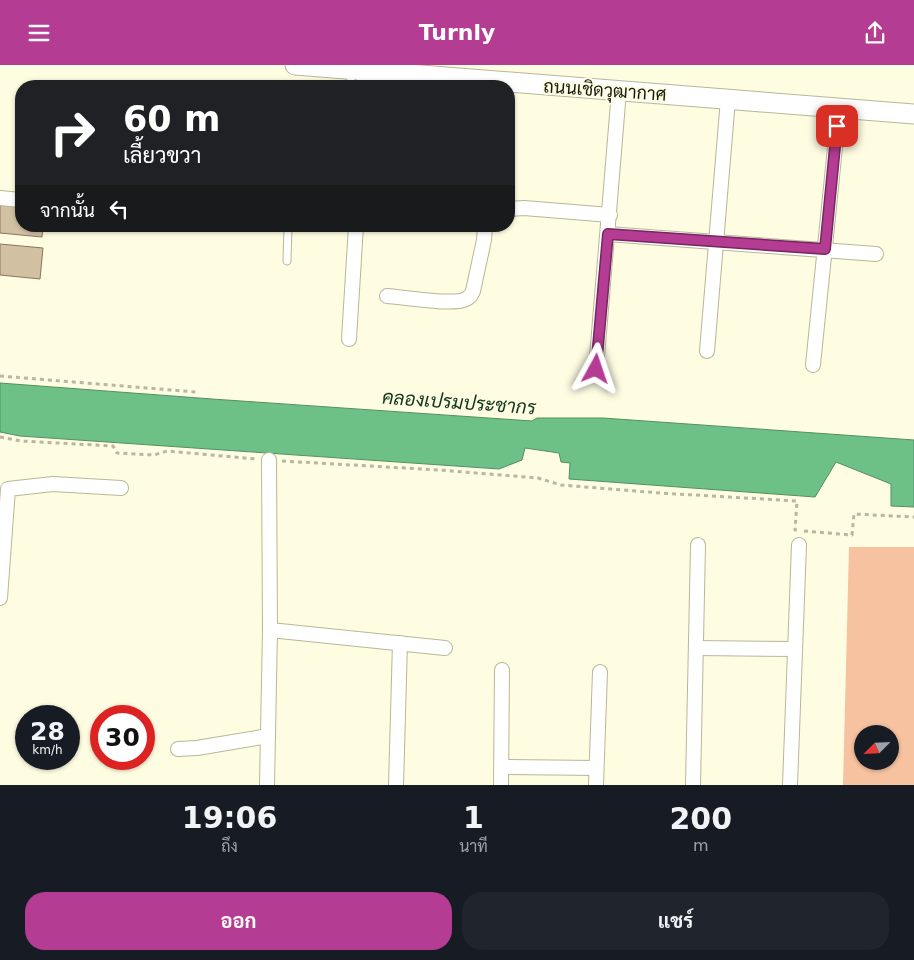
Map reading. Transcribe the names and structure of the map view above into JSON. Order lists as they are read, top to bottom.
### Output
{
  "streets": {
    "main road": ["ถนนเชิดวุฒากาศ"]
  },
  "water": ["คลองเปรมประชากร"],
  "north": "bottom left",
  "page": {
    "header": "Turnly",
    "turn": ["60 m", "เลี้ยวขวา"],
    "then": "จากนั้น",
    "speed": "28 km/h",
    "limit": "30",
    "eta": [
      "19:06",
      "ถึง",
      "1",
      "นาที",
      "200",
      "m"
    ],
    "buttons": ["ออก", "แชร์"]
  }
}
